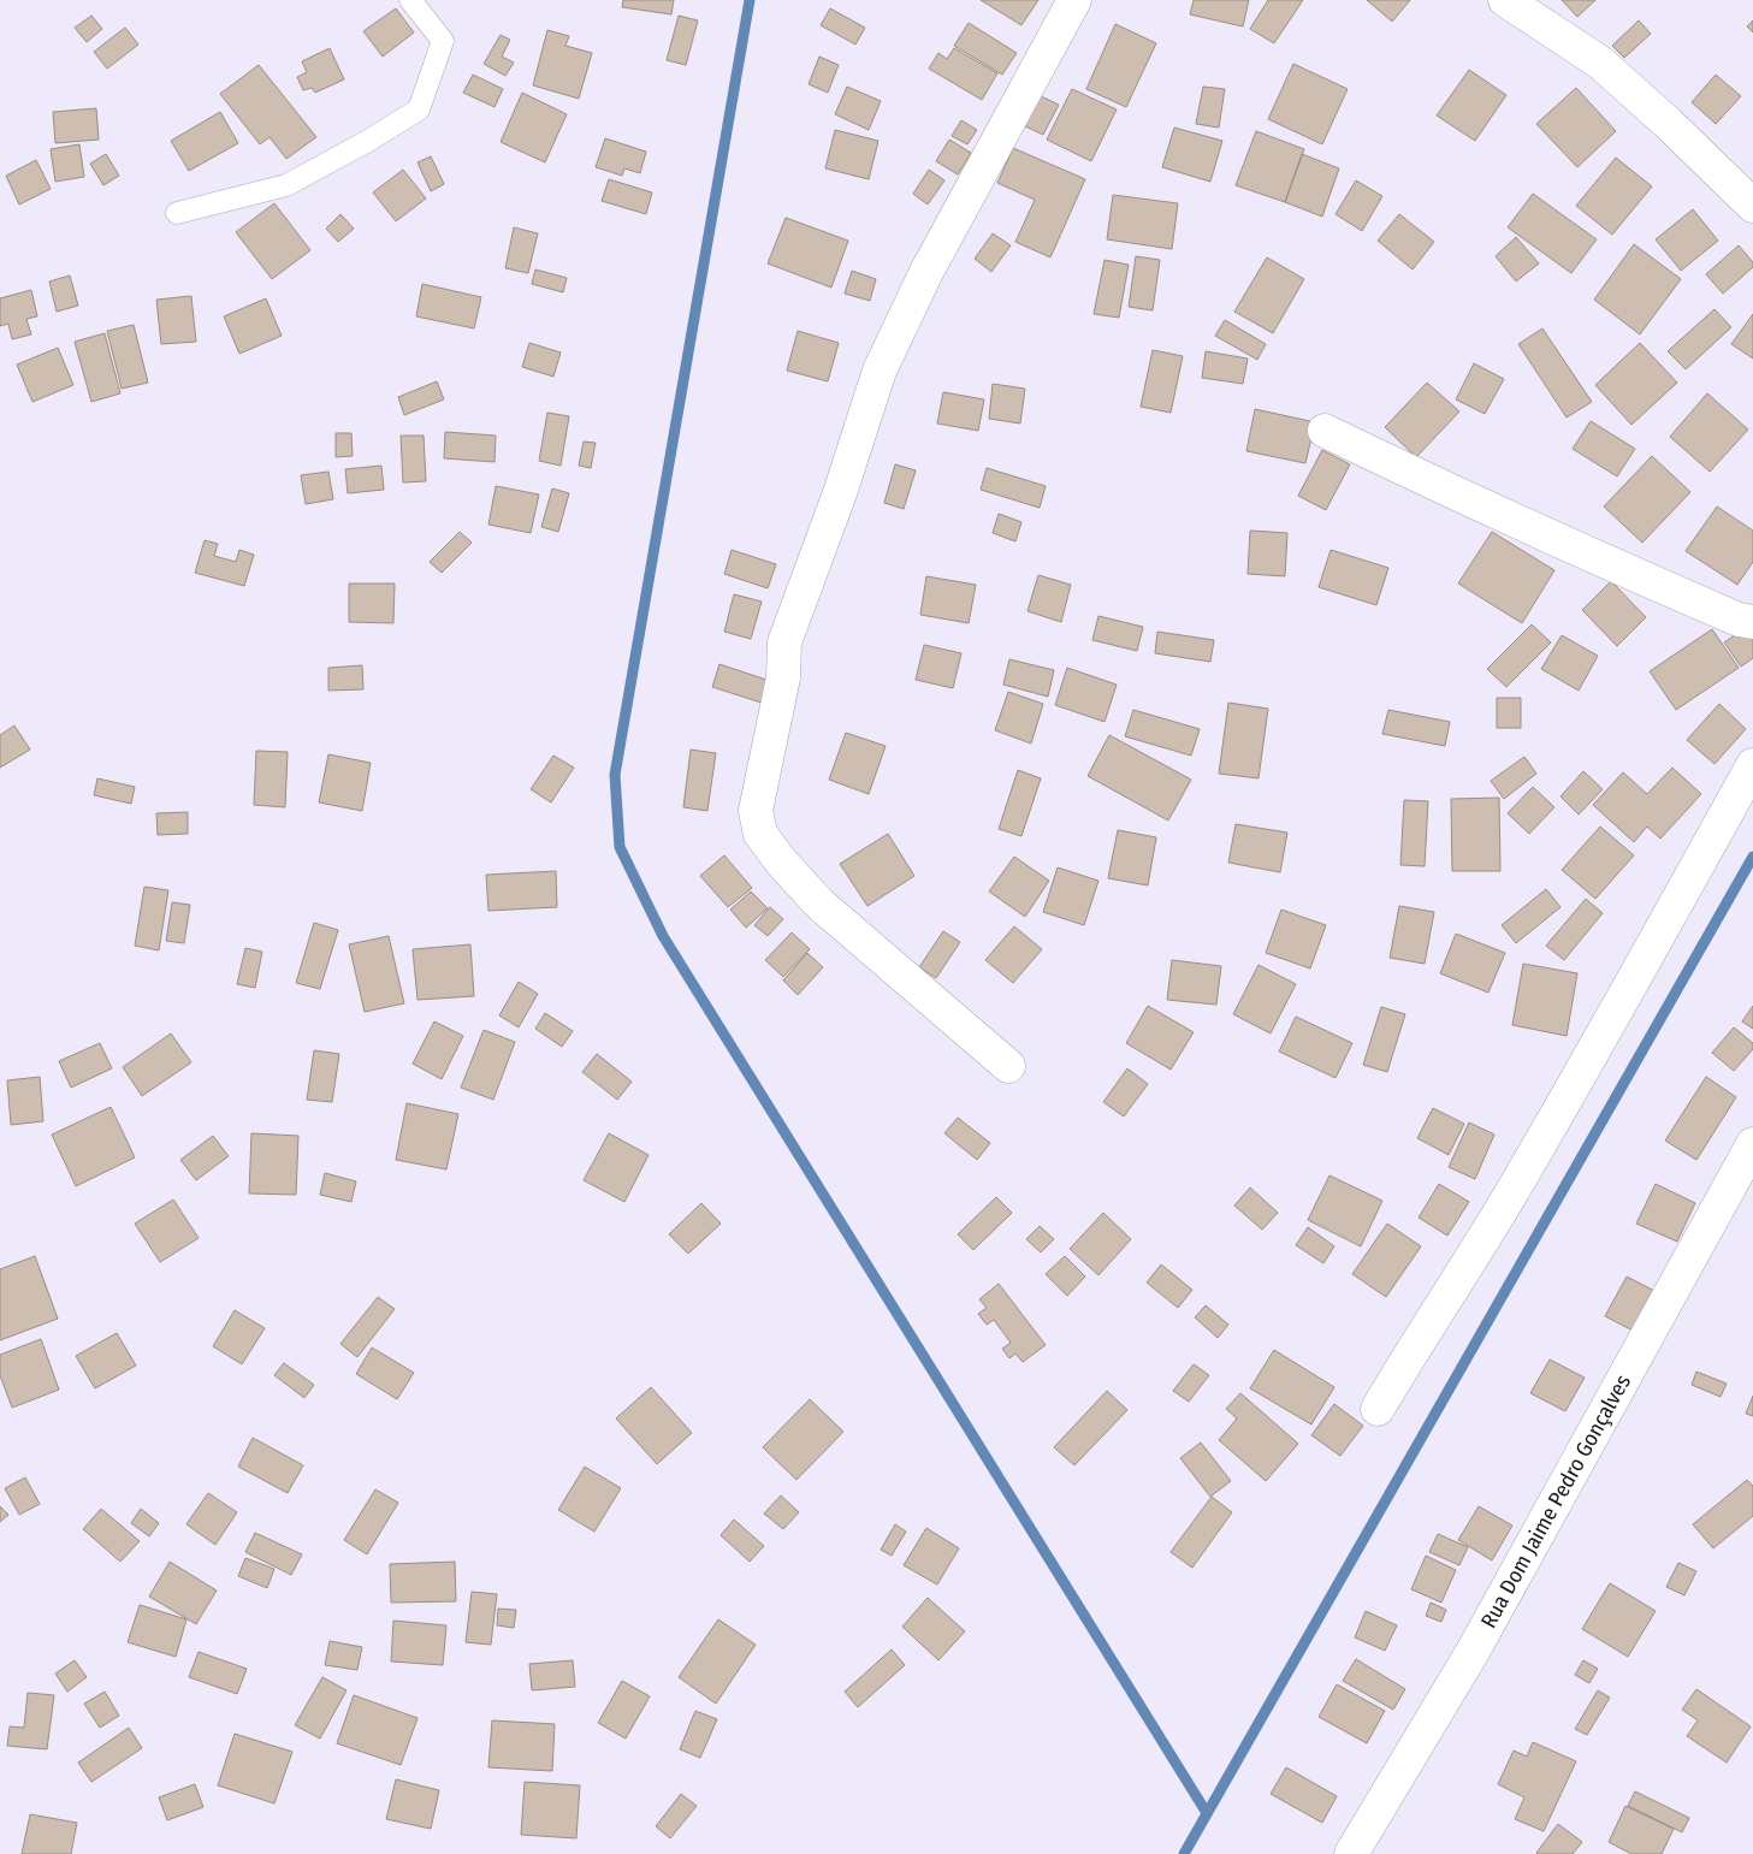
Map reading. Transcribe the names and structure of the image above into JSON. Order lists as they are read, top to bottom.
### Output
{
  "streets": {
    "street": ["Rua Dom Jaime Pedro Gonçalves"]
  }
}
